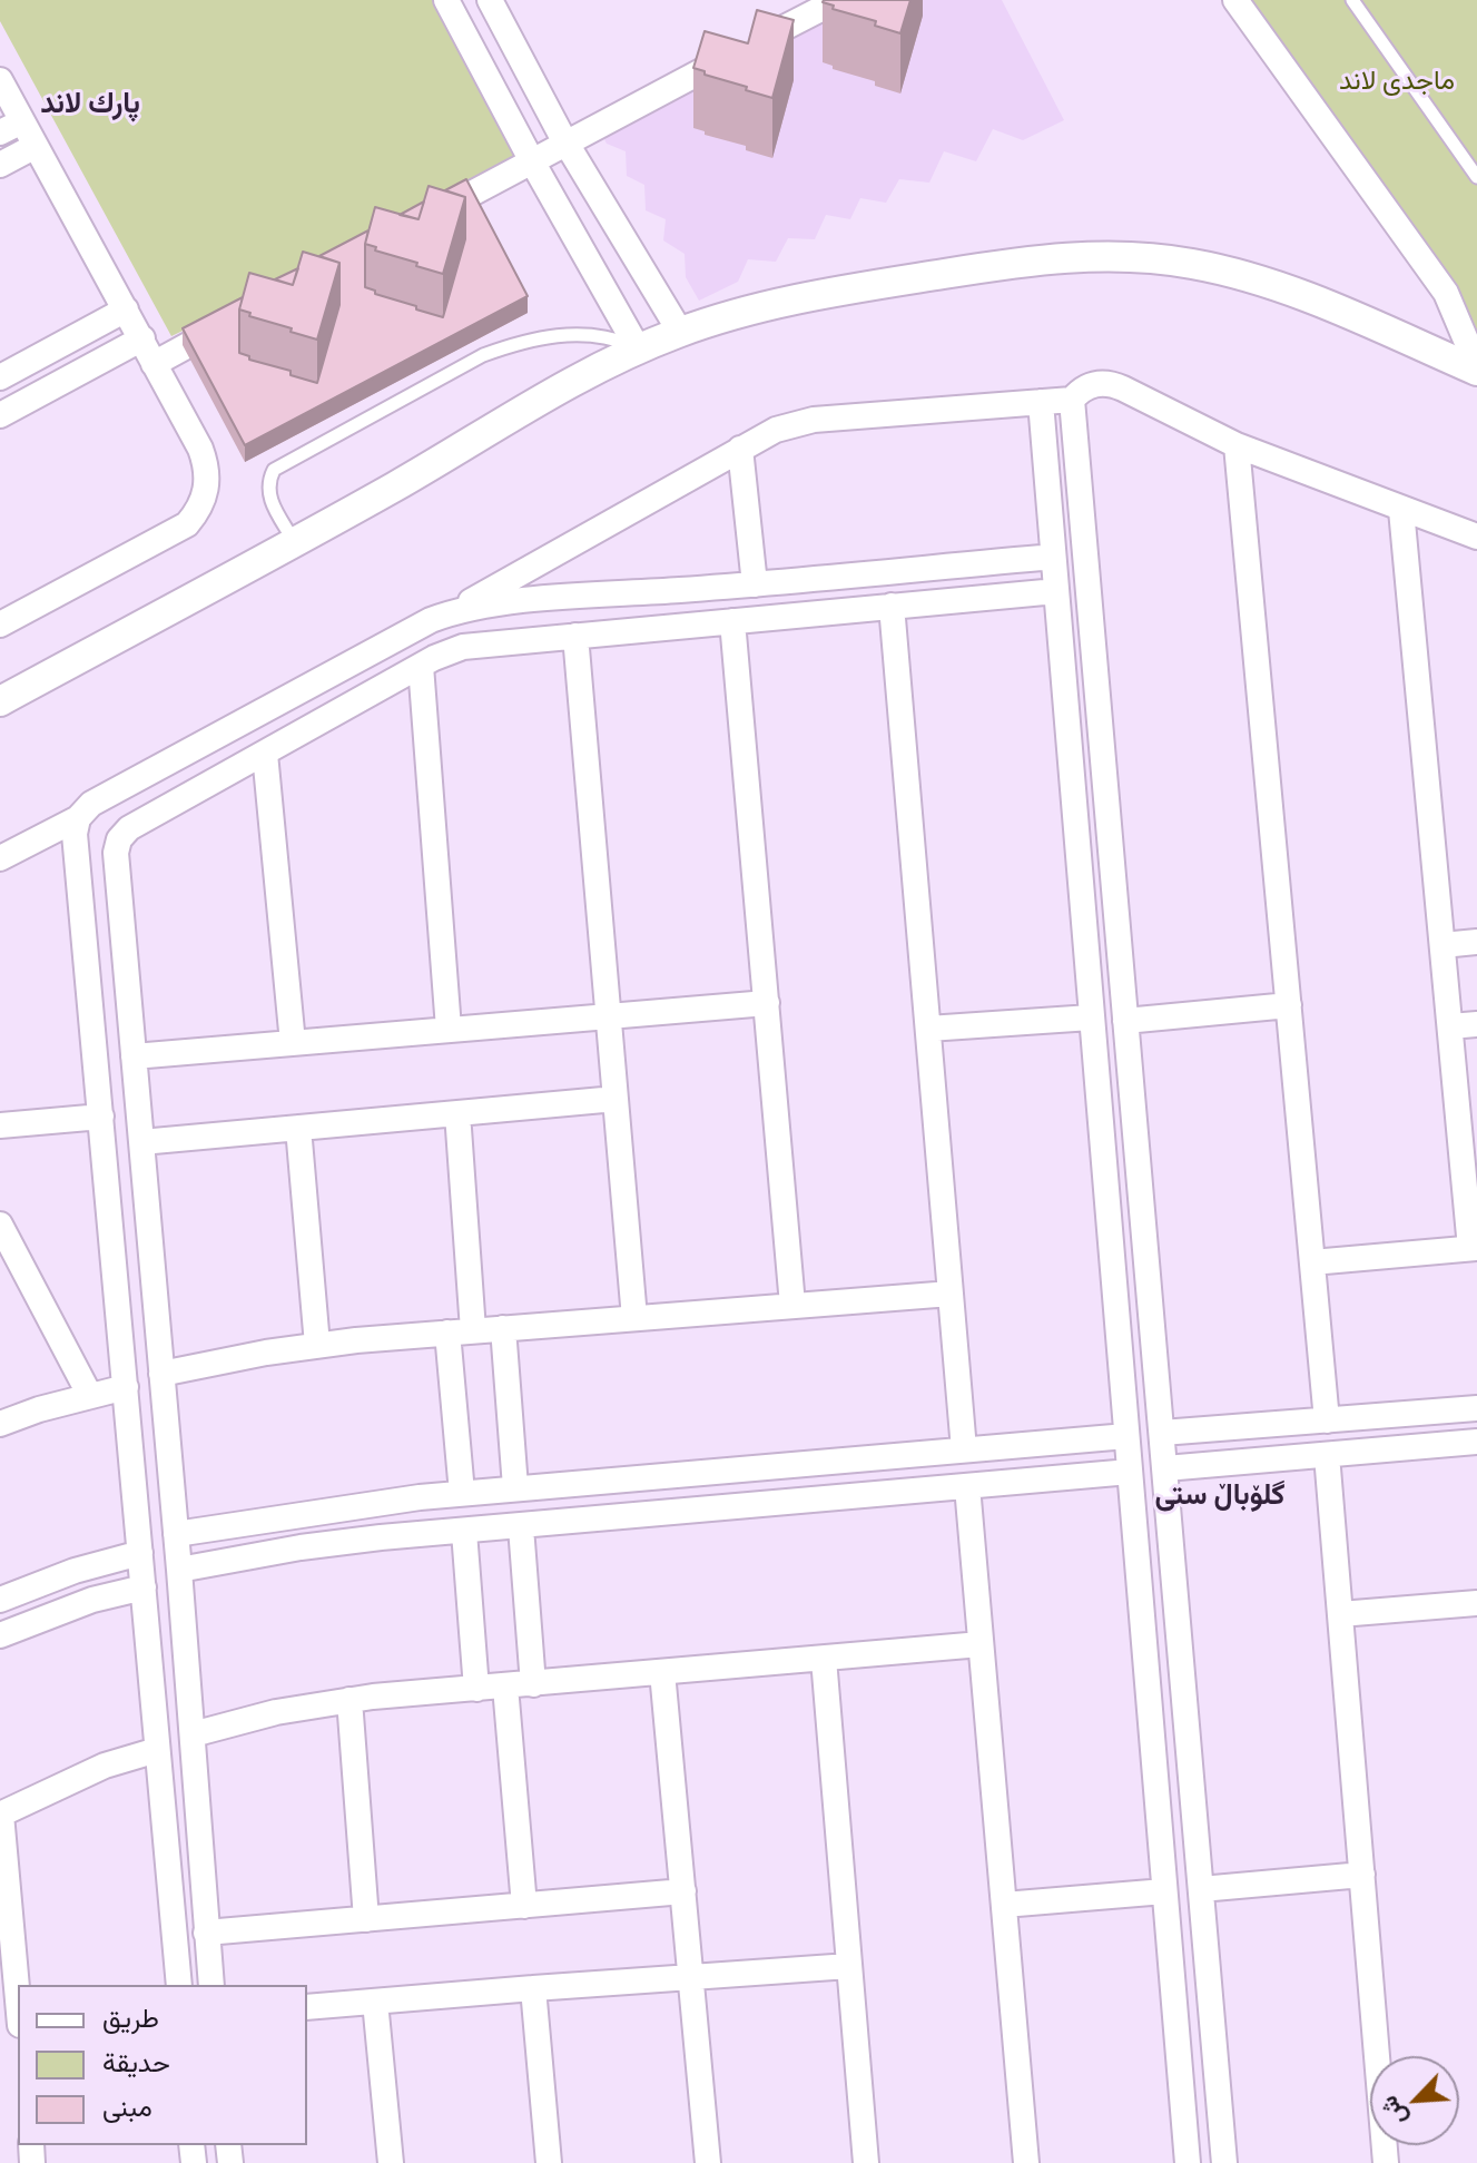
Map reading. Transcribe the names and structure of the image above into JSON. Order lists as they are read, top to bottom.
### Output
{
  "districts": ["پارك لاند", "گلۆباڵ ستی"],
  "parks": ["ماجدی لاند"],
  "legend": ["طريق", "حديقة", "مبنى"],
  "north": "bottom left"
}
